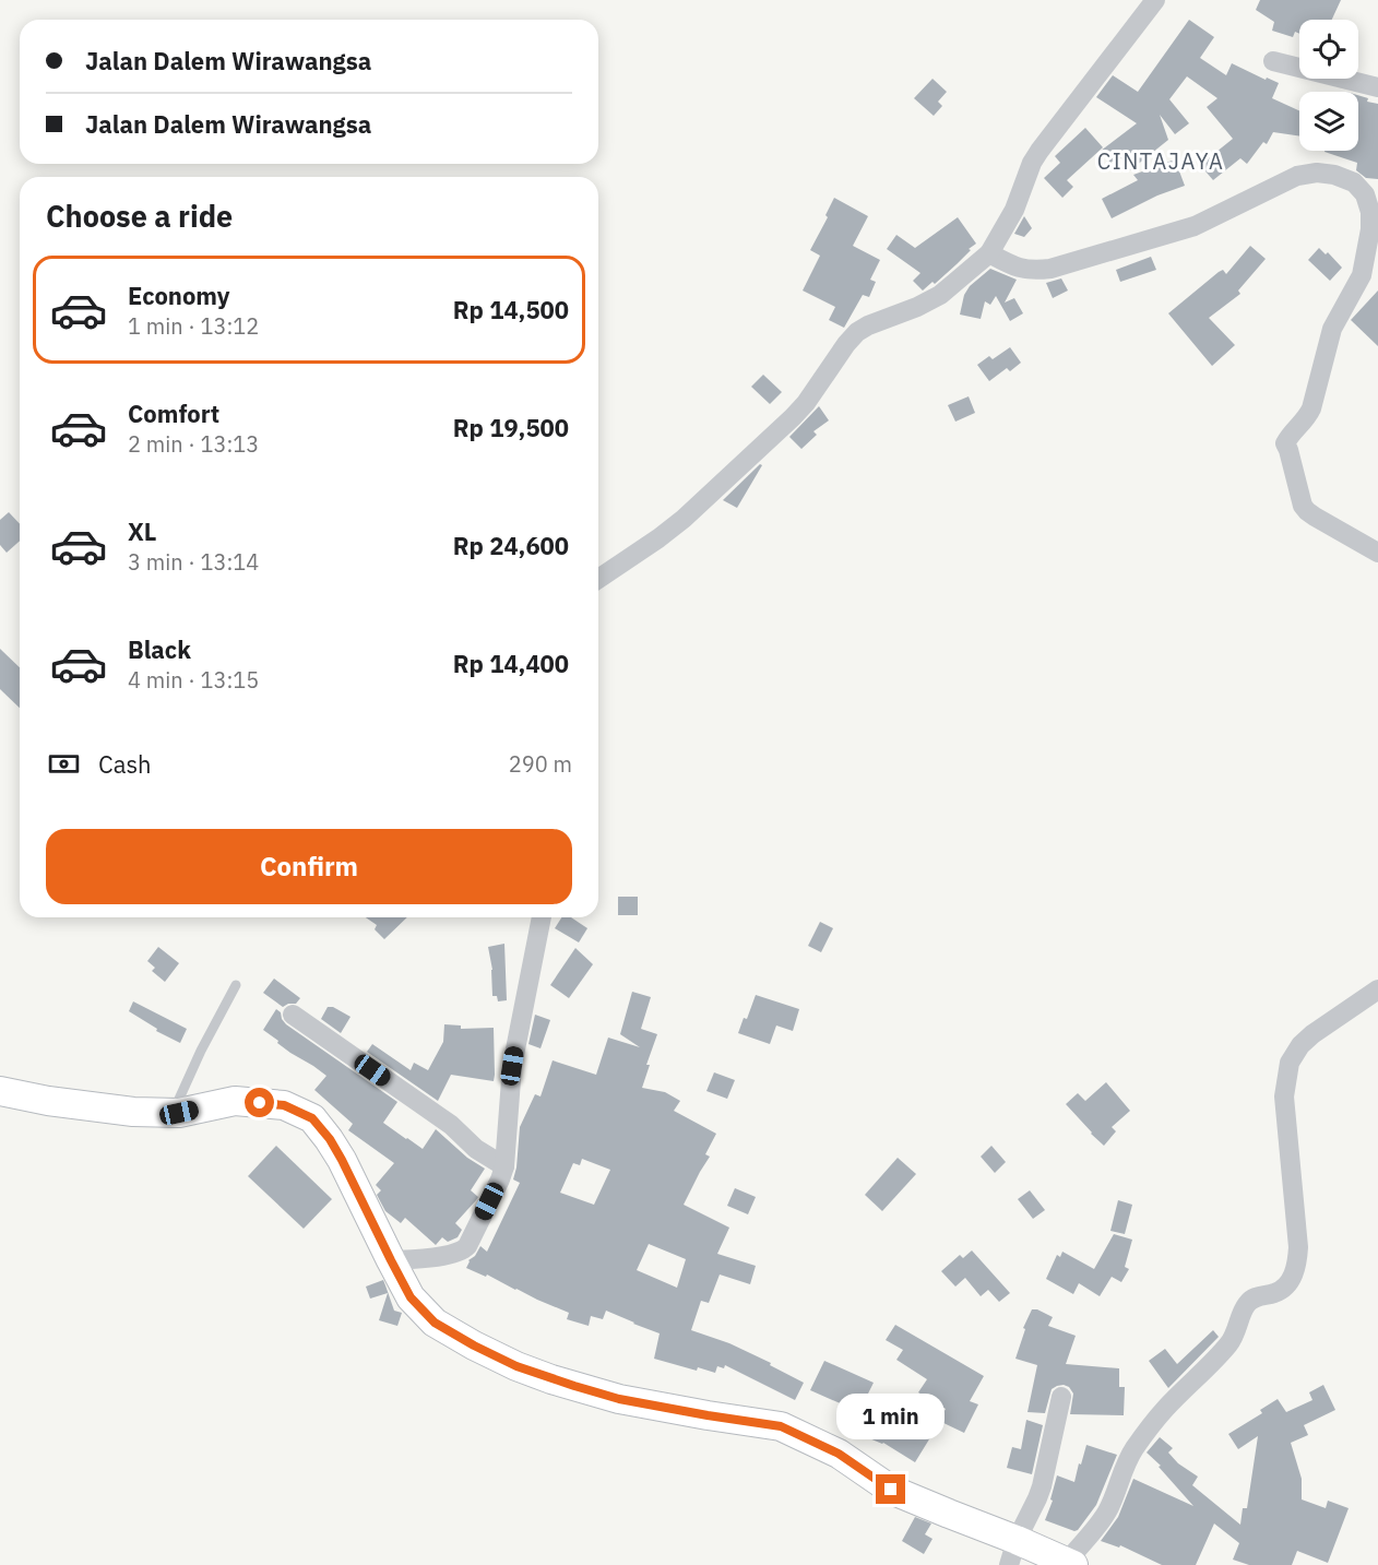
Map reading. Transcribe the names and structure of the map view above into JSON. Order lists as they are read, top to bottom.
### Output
{
  "districts": ["CINTAJAYA"],
  "page": {
    "banner": ["Jalan Dalem Wirawangsa", "Jalan Dalem Wirawangsa"],
    "heading": "Choose a ride",
    "list": [
      {
        "name": "Economy",
        "note": "1 min · 13:12",
        "value": "Rp 14,500"
      },
      {
        "name": "Comfort",
        "note": "2 min · 13:13",
        "value": "Rp 19,500"
      },
      {
        "name": "XL",
        "note": "3 min · 13:14",
        "value": "Rp 24,600"
      },
      {
        "name": "Black",
        "note": "4 min · 13:15",
        "value": "Rp 14,400"
      }
    ],
    "pay": ["Cash", "290 m"],
    "buttons": "Confirm",
    "bubble": "1 min"
  }
}
